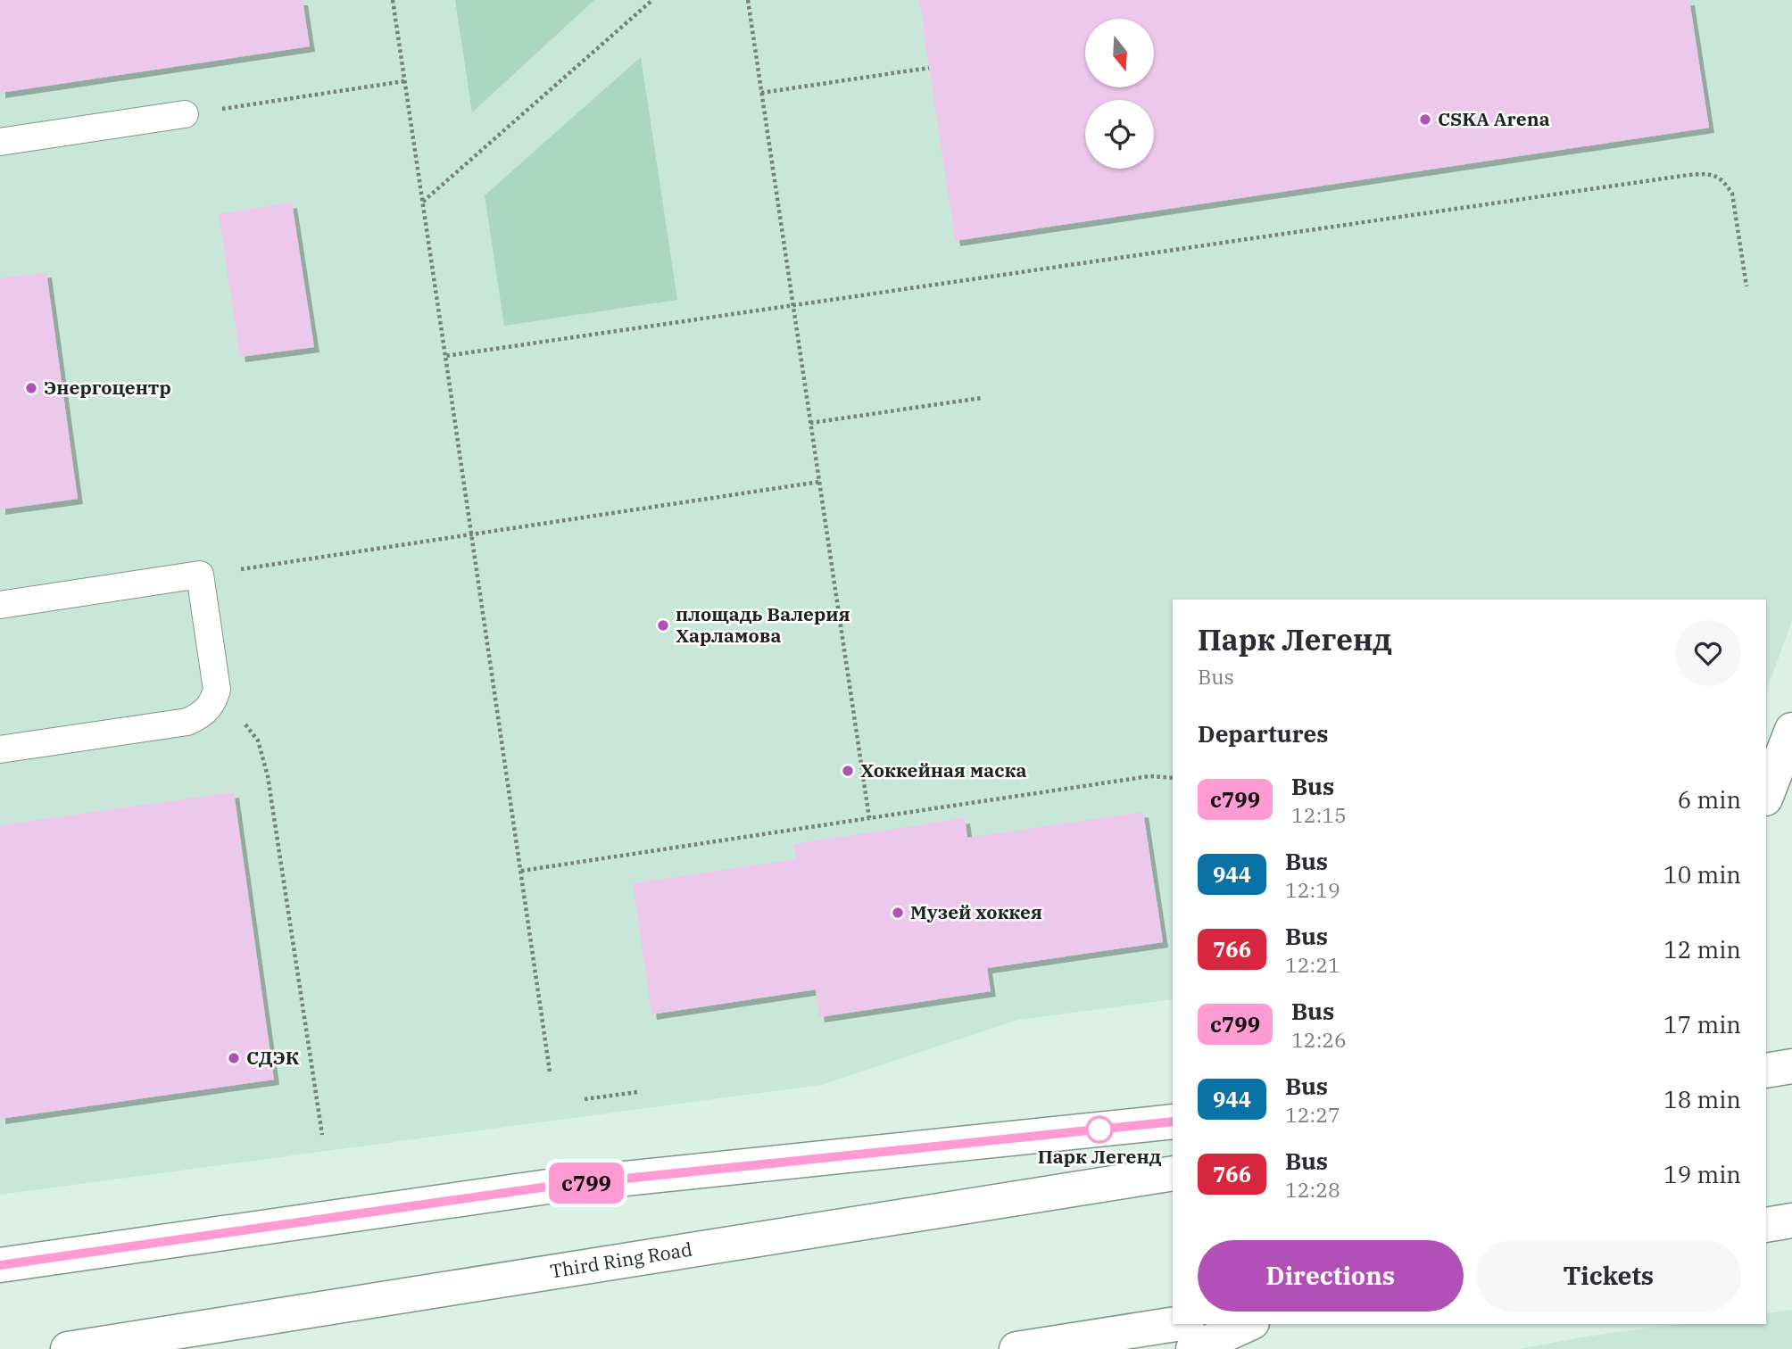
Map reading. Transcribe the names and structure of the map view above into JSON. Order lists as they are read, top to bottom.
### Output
{
  "streets": {
    "main road": ["Third Ring Road"]
  },
  "places": [
    "CSKA Arena",
    "Энергоцентр",
    "площадь Валерия Харламова",
    "Хоккейная маска",
    "Музей хоккея",
    "СДЭК",
    "Парк Легенд"
  ],
  "lines": ["bus line с799"],
  "north": "bottom",
  "page": {
    "on_map": "с799",
    "heading": [
      ["Парк Легенд", "Bus"],
      "Departures"
    ],
    "list": [
      {
        "mark": "с799",
        "name": "Bus",
        "note": "12:15",
        "value": "6 min"
      },
      {
        "mark": "944",
        "name": "Bus",
        "note": "12:19",
        "value": "10 min"
      },
      {
        "mark": "766",
        "name": "Bus",
        "note": "12:21",
        "value": "12 min"
      },
      {
        "mark": "с799",
        "name": "Bus",
        "note": "12:26",
        "value": "17 min"
      },
      {
        "mark": "944",
        "name": "Bus",
        "note": "12:27",
        "value": "18 min"
      },
      {
        "mark": "766",
        "name": "Bus",
        "note": "12:28",
        "value": "19 min"
      }
    ],
    "buttons": ["Directions", "Tickets"]
  }
}
